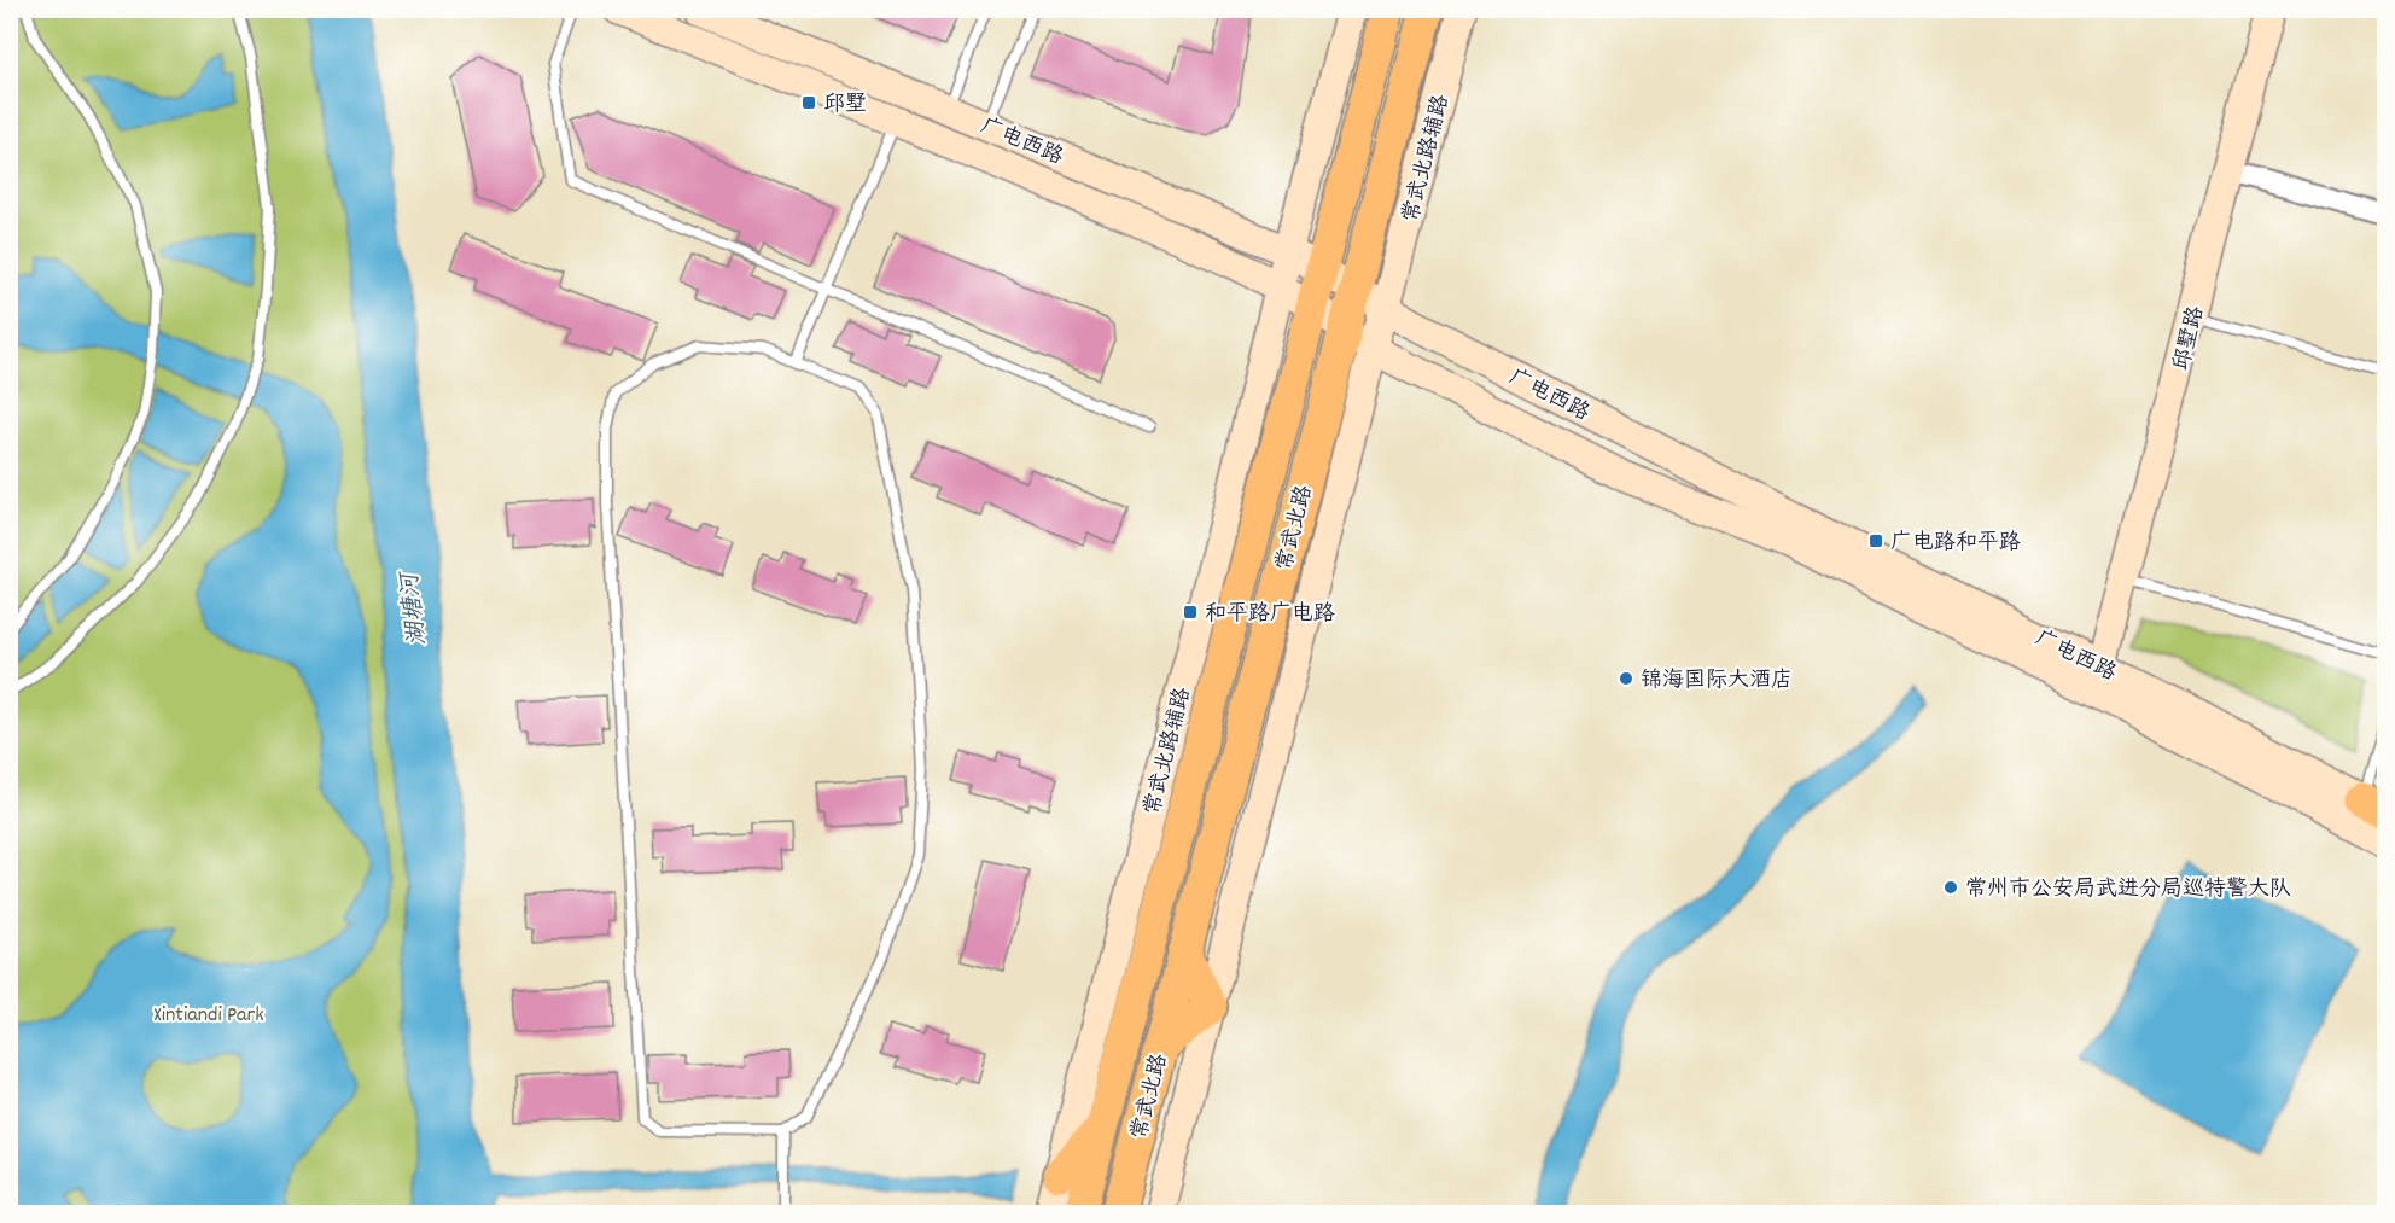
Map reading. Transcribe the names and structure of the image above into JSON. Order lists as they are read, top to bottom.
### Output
{
  "streets": {
    "main road": [
      "广电西路",
      "常武北路辅路",
      "邱墅路",
      "常武北路"
    ]
  },
  "crossings": [
    ["广电西路", "常武北路辅路"],
    ["广电西路", "邱墅路"],
    ["广电西路", "常武北路"]
  ],
  "water": ["湖塘河"],
  "parks": ["Xintiandi Park"],
  "places": {
    "transit": ["邱墅", "广电路和平路", "和平路广电路"],
    "other": ["锦海国际大酒店", "常州市公安局武进分局巡特警大队"]
  }
}
